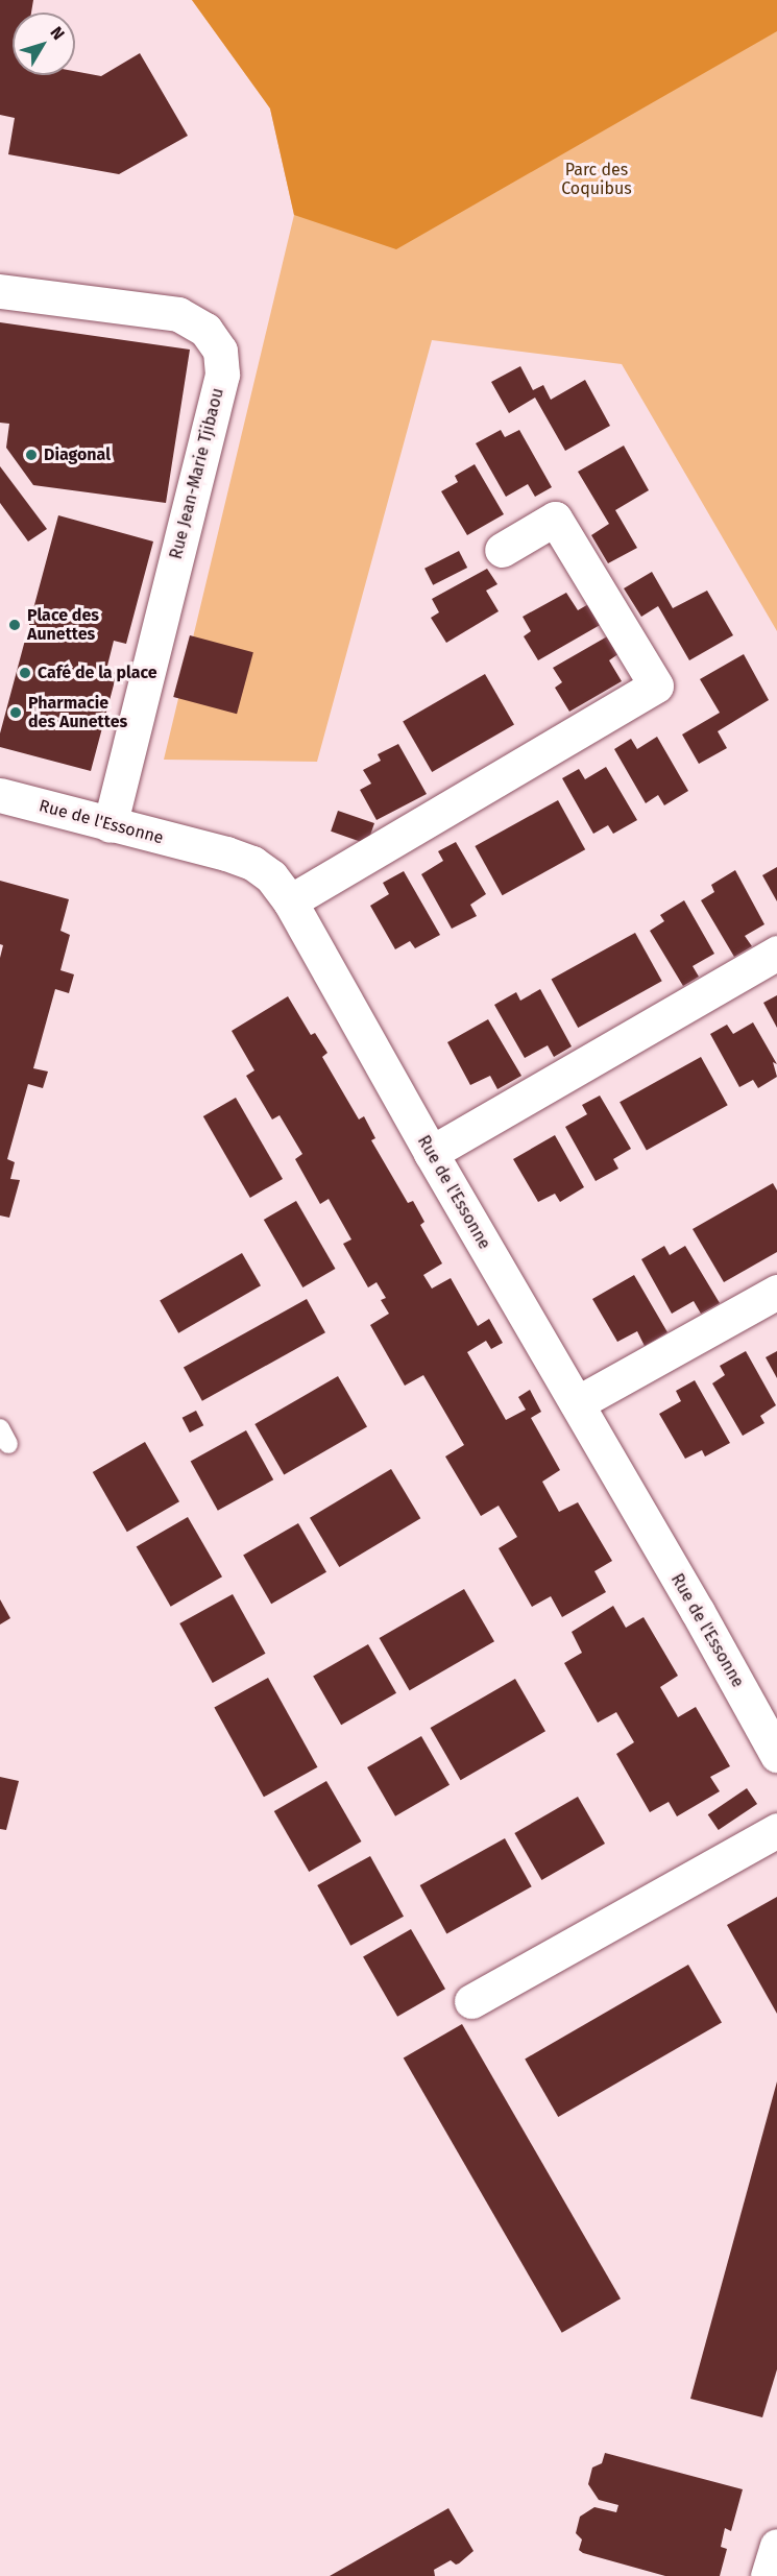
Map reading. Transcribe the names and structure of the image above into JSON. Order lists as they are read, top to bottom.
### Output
{
  "streets": {
    "street": ["Rue Jean-Marie Tjibaou", "Rue de l'Essonne"]
  },
  "crossings": [
    ["Rue Jean-Marie Tjibaou", "Rue de l'Essonne"]
  ],
  "parks": ["Parc des Coquibus"],
  "places": [
    "Diagonal",
    "Place des Aunettes",
    "Café de la place",
    "Pharmacie des Aunettes"
  ],
  "north": "top right"
}
